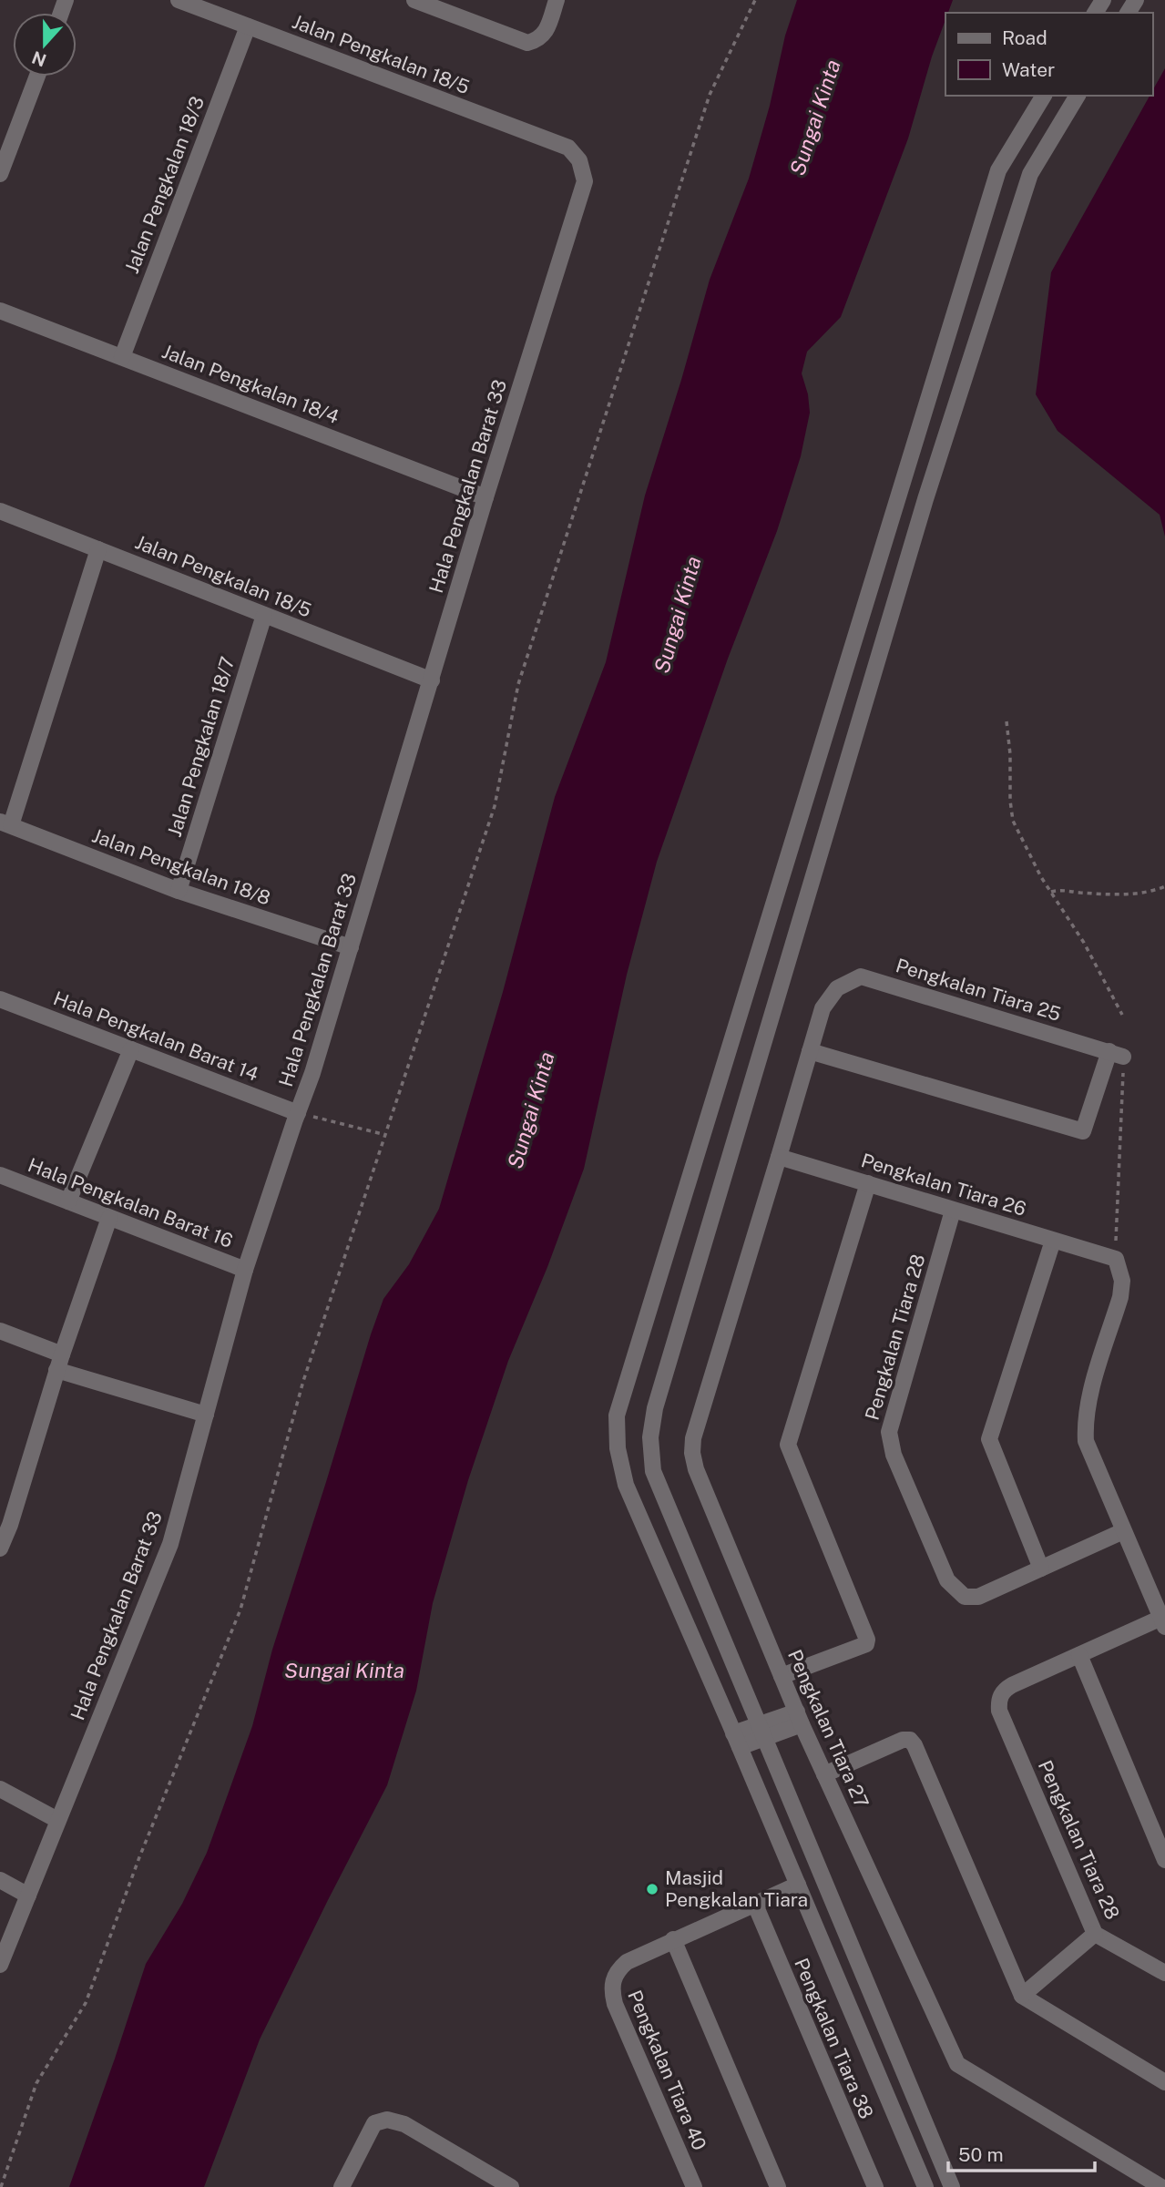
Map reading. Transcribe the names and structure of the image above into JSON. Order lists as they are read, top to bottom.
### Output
{
  "streets": {
    "street": [
      "Jalan Pengkalan 18/5",
      "Jalan Pengkalan 18/3",
      "Jalan Pengkalan 18/4",
      "Hala Pengkalan Barat 33",
      "Jalan Pengkalan 18/7",
      "Jalan Pengkalan 18/8",
      "Pengkalan Tiara 25",
      "Hala Pengkalan Barat 14",
      "Pengkalan Tiara 26",
      "Hala Pengkalan Barat 16",
      "Pengkalan Tiara 28",
      "Pengkalan Tiara 27",
      "Pengkalan Tiara 38",
      "Pengkalan Tiara 40"
    ]
  },
  "crossings": [
    ["Jalan Pengkalan 18/5", "Jalan Pengkalan 18/3"],
    ["Jalan Pengkalan 18/5", "Hala Pengkalan Barat 33"],
    ["Jalan Pengkalan 18/5", "Jalan Pengkalan 18/7"],
    ["Jalan Pengkalan 18/3", "Jalan Pengkalan 18/4"],
    ["Jalan Pengkalan 18/4", "Hala Pengkalan Barat 33"],
    ["Hala Pengkalan Barat 33", "Jalan Pengkalan 18/8"],
    ["Hala Pengkalan Barat 33", "Hala Pengkalan Barat 14"],
    ["Hala Pengkalan Barat 33", "Hala Pengkalan Barat 16"],
    ["Jalan Pengkalan 18/7", "Jalan Pengkalan 18/8"],
    ["Pengkalan Tiara 26", "Pengkalan Tiara 28"],
    ["Pengkalan Tiara 26", "Pengkalan Tiara 27"]
  ],
  "water": ["Sungai Kinta"],
  "places": ["Masjid Pengkalan Tiara"],
  "legend": ["Road", "Water"],
  "scale_bar": "50 m",
  "north": "bottom"
}
